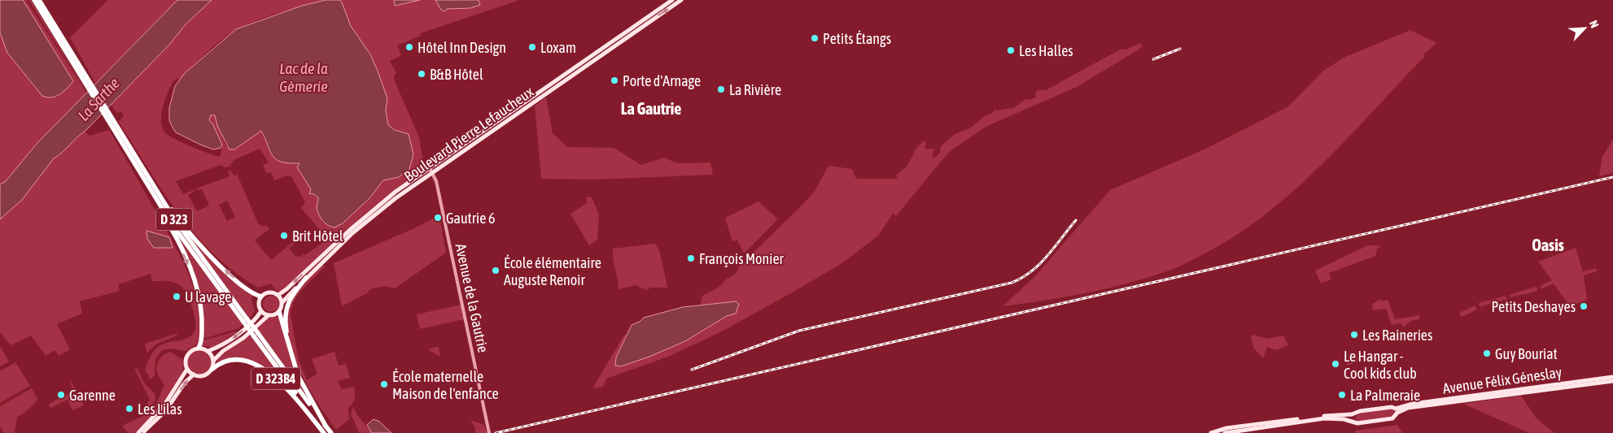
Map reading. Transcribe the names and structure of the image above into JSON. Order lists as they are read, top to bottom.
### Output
{
  "streets": {
    "highway": ["D 323", "D 323B4"],
    "main road": ["Boulevard Pierre Lefaucheux", "Avenue Félix Géneslay"],
    "street": ["Avenue de la Gautrie"]
  },
  "crossings": [
    ["Boulevard Pierre Lefaucheux", "Avenue de la Gautrie"],
    ["D 323", "D 323B4"]
  ],
  "districts": ["La Gautrie", "Oasis"],
  "water": ["Lac de la Gèmerie", "La Sarthe"],
  "places": [
    "Petits Étangs",
    "Hôtel Inn Design",
    "Loxam",
    "Les Halles",
    "B&B Hôtel",
    "Porte d'Arnage",
    "La Rivière",
    "Gautrie 6",
    "Brit Hôtel",
    "François Monier",
    "École élémentaire Auguste Renoir",
    "U lavage",
    "Petits Deshayes",
    "Les Raineries",
    "Guy Bouriat",
    "Le Hangar - Cool kids club",
    "École maternelle Maison de l'enfance",
    "Garenne",
    "La Palmeraie",
    "Les Lilas"
  ],
  "north": "top right"
}
